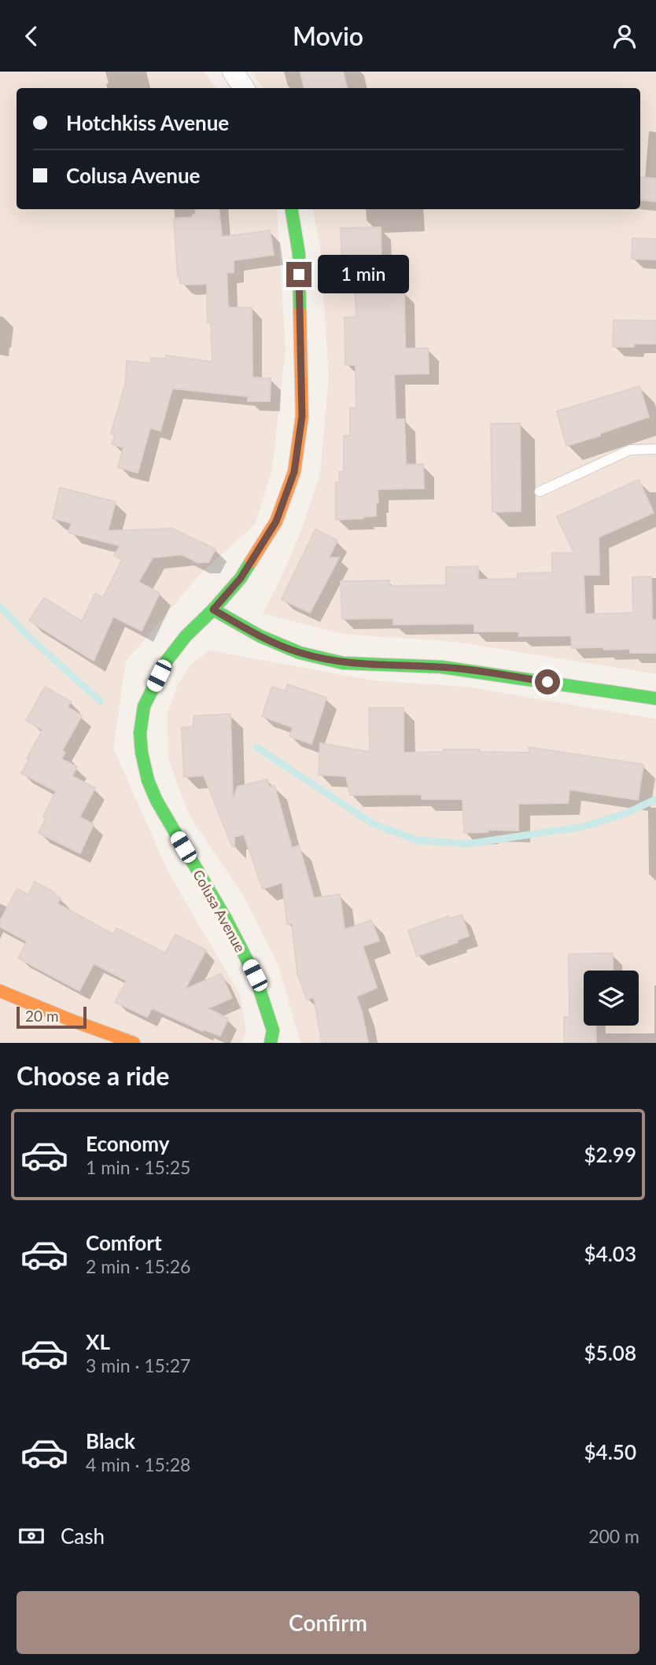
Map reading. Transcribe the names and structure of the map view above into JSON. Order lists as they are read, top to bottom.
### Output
{
  "streets": {
    "street": ["Colusa Avenue"]
  },
  "scale_bar": "20 m",
  "page": {
    "header": "Movio",
    "banner": ["Hotchkiss Avenue", "Colusa Avenue"],
    "bubble": "1 min",
    "scale": "20 m",
    "heading": "Choose a ride",
    "list": [
      {
        "name": "Economy",
        "note": "1 min · 15:25",
        "value": "$2.99"
      },
      {
        "name": "Comfort",
        "note": "2 min · 15:26",
        "value": "$4.03"
      },
      {
        "name": "XL",
        "note": "3 min · 15:27",
        "value": "$5.08"
      },
      {
        "name": "Black",
        "note": "4 min · 15:28",
        "value": "$4.50"
      }
    ],
    "pay": ["Cash", "200 m"],
    "buttons": "Confirm"
  }
}
